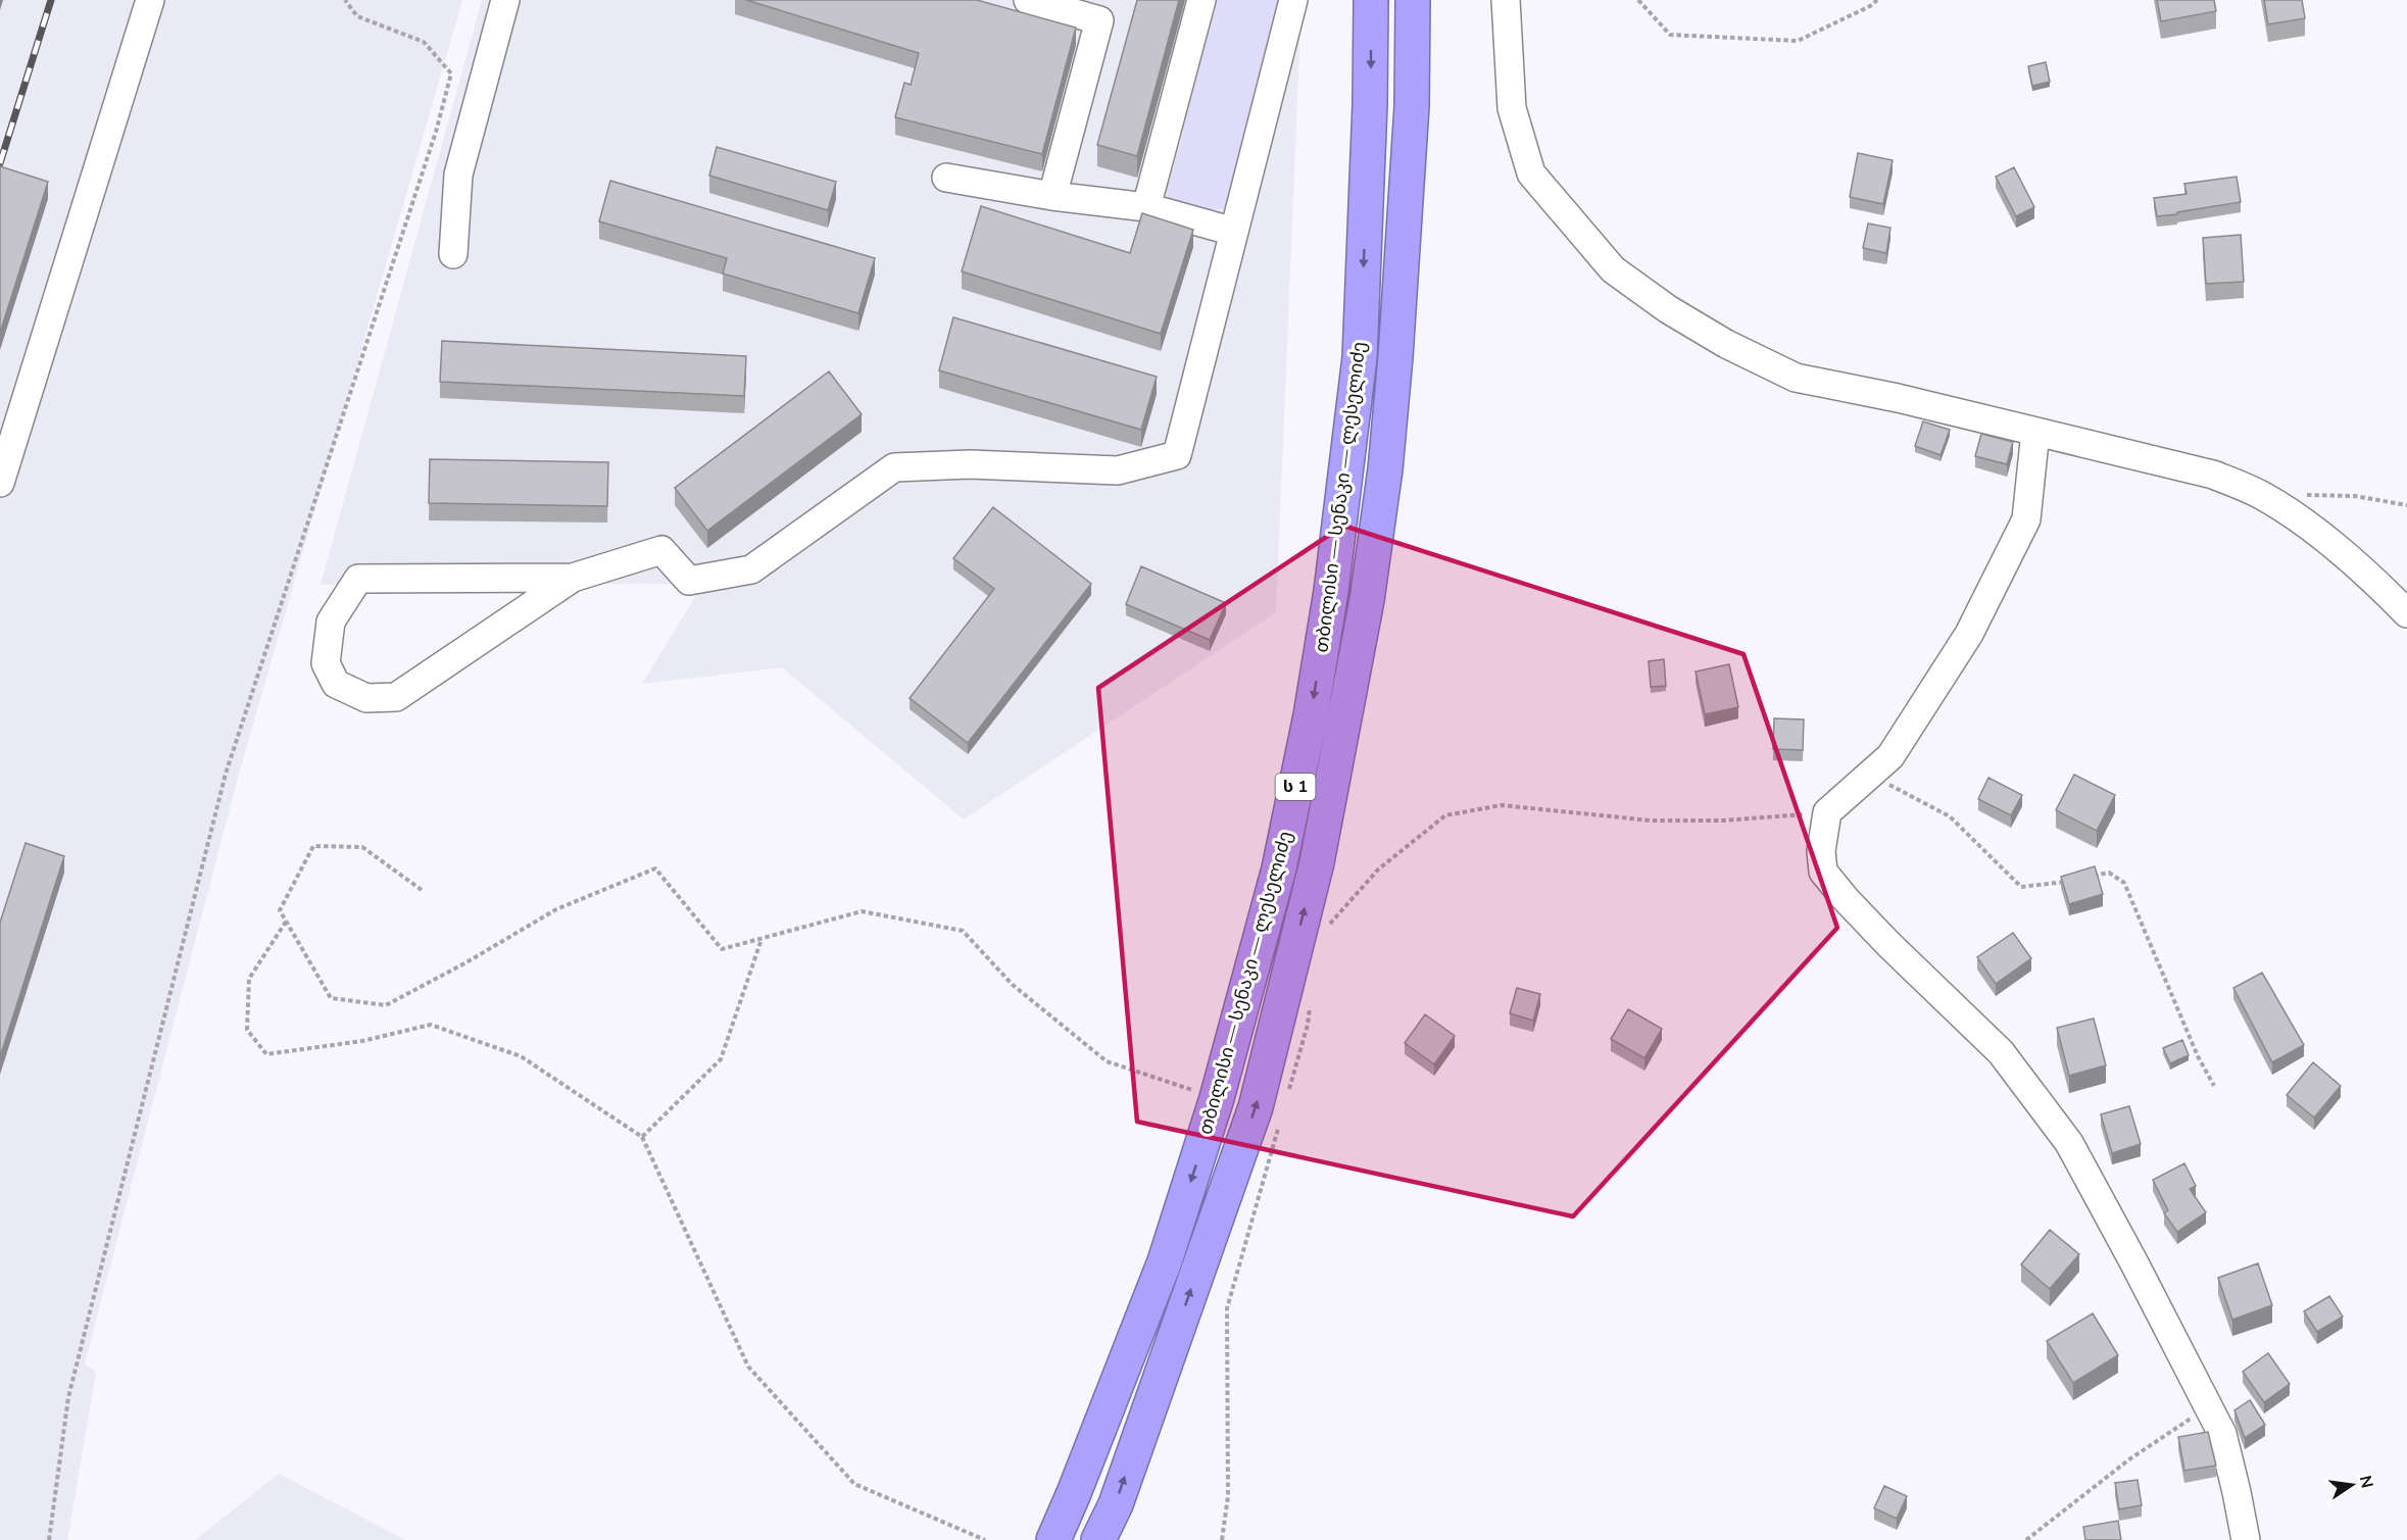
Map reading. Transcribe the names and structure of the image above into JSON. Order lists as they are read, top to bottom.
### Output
{
  "streets": {
    "highway": ["თბილისი — სენაკი — ლესელიძე", "ს 1"]
  },
  "north": "right"
}
